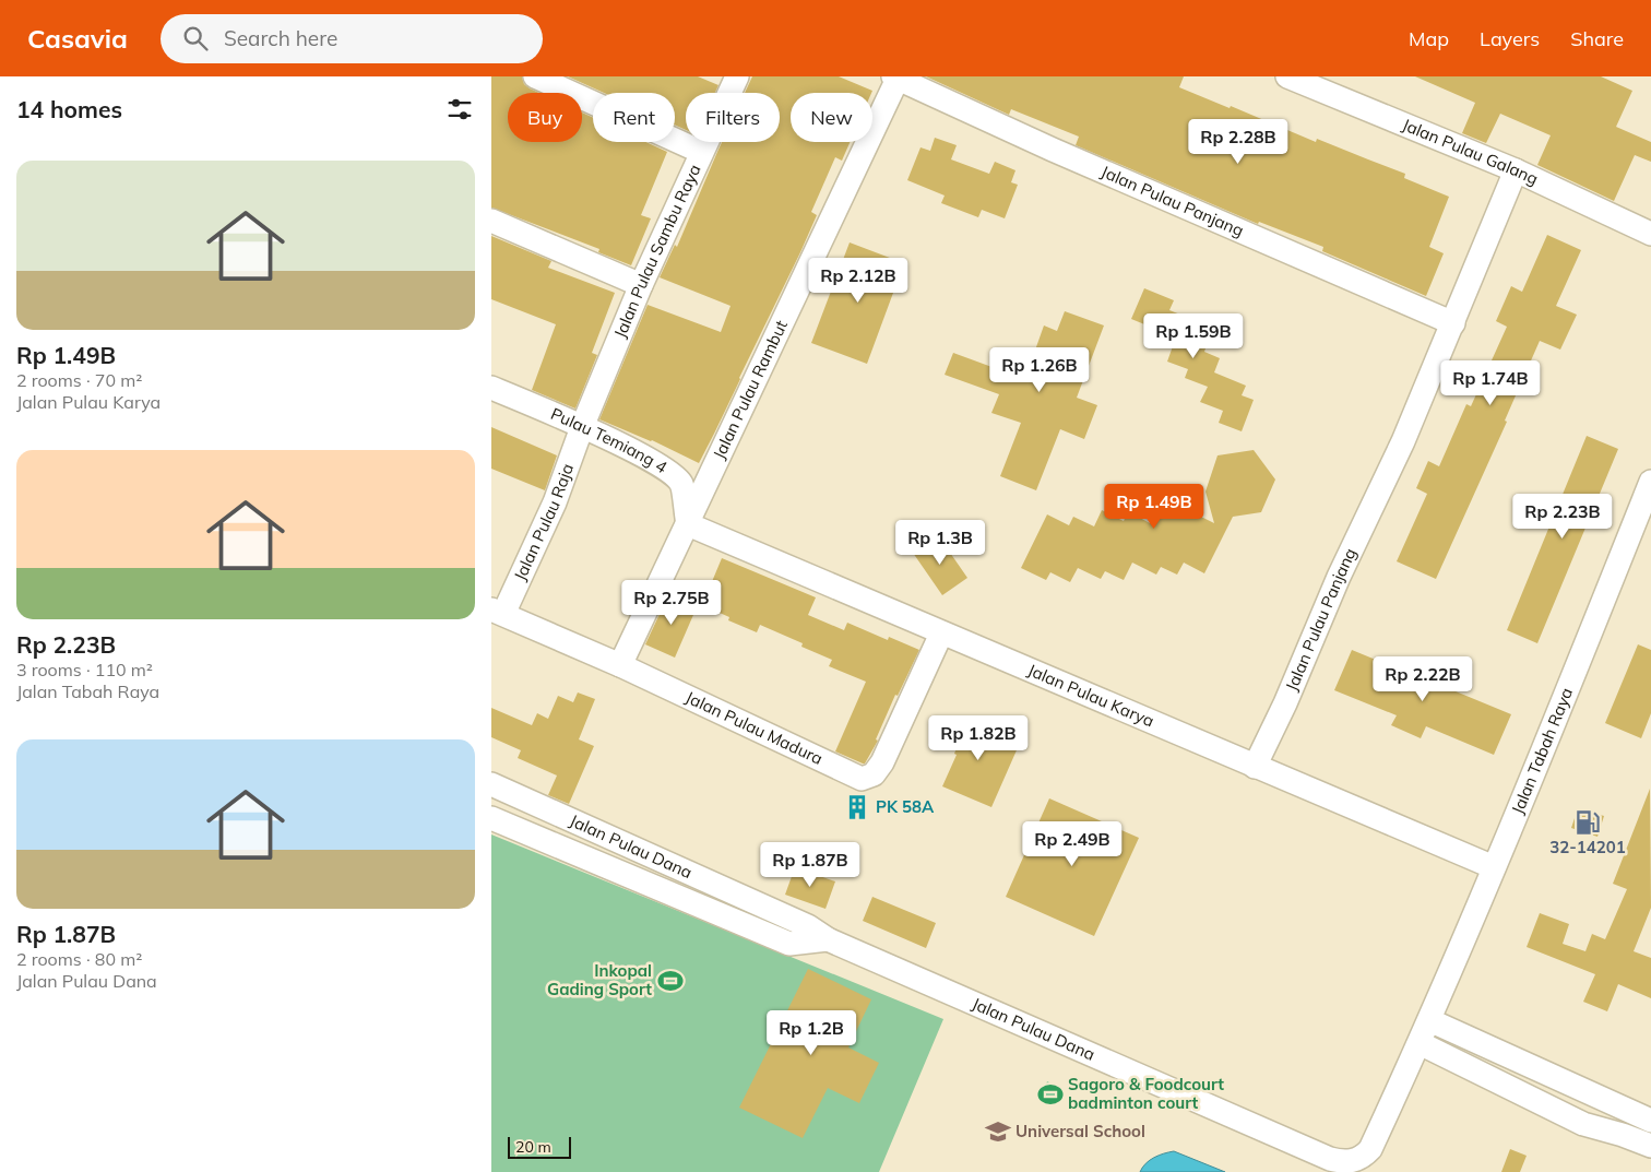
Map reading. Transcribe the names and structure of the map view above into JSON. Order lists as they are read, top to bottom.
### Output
{
  "streets": {
    "street": [
      "Jalan Pulau Galang",
      "Jalan Pulau Panjang",
      "Jalan Pulau Sambu Raya",
      "Jalan Pulau Rambut",
      "Pulau Temiang 4",
      "Jalan Pulau Raja",
      "Jalan Pulau Karya",
      "Jalan Pulau Madura",
      "Jalan Tabah Raya",
      "Jalan Pulau Dana"
    ]
  },
  "crossings": [
    ["Jalan Pulau Galang", "Jalan Pulau Panjang"],
    ["Jalan Pulau Panjang", "Jalan Pulau Rambut"],
    ["Jalan Pulau Panjang", "Jalan Pulau Karya"],
    ["Jalan Pulau Sambu Raya", "Pulau Temiang 4"],
    ["Jalan Pulau Sambu Raya", "Jalan Pulau Raja"],
    ["Jalan Pulau Rambut", "Pulau Temiang 4"],
    ["Jalan Pulau Rambut", "Jalan Pulau Karya"],
    ["Jalan Pulau Rambut", "Jalan Pulau Madura"],
    ["Pulau Temiang 4", "Jalan Pulau Raja"],
    ["Pulau Temiang 4", "Jalan Pulau Karya"],
    ["Jalan Pulau Raja", "Jalan Pulau Madura"],
    ["Jalan Pulau Karya", "Jalan Pulau Madura"],
    ["Jalan Pulau Karya", "Jalan Tabah Raya"],
    ["Jalan Tabah Raya", "Jalan Pulau Dana"]
  ],
  "places": {
    "building": ["PK 58A"],
    "fuel station": ["32-14201"],
    "sports": ["Inkopal Gading Sport", "Sagoro & Foodcourt badminton court"],
    "school or university": ["Universal School"]
  },
  "scale_bar": "20 m",
  "page": {
    "header": "Casavia",
    "search": "Search here",
    "nav": ["Map", "Layers", "Share"],
    "heading": "14 homes",
    "chip": [
      "Buy",
      "Rent",
      "Filters",
      "New"
    ],
    "price": [
      "Rp 2.28B",
      "Rp 2.12B",
      "Rp 1.59B",
      "Rp 1.26B",
      "Rp 1.74B",
      "Rp 1.49B",
      "Rp 2.23B",
      "Rp 1.3B",
      "Rp 2.75B",
      "Rp 2.22B",
      "Rp 1.82B",
      "Rp 2.49B",
      "Rp 1.87B",
      "Rp 1.2B"
    ],
    "list": [
      {
        "name": "Rp 1.49B",
        "note": "2 rooms · 70 m² · Jalan Pulau Karya"
      },
      {
        "name": "Rp 2.23B",
        "note": "3 rooms · 110 m² · Jalan Tabah Raya"
      },
      {
        "name": "Rp 1.87B",
        "note": "2 rooms · 80 m² · Jalan Pulau Dana"
      }
    ],
    "scale": "20 m"
  }
}
